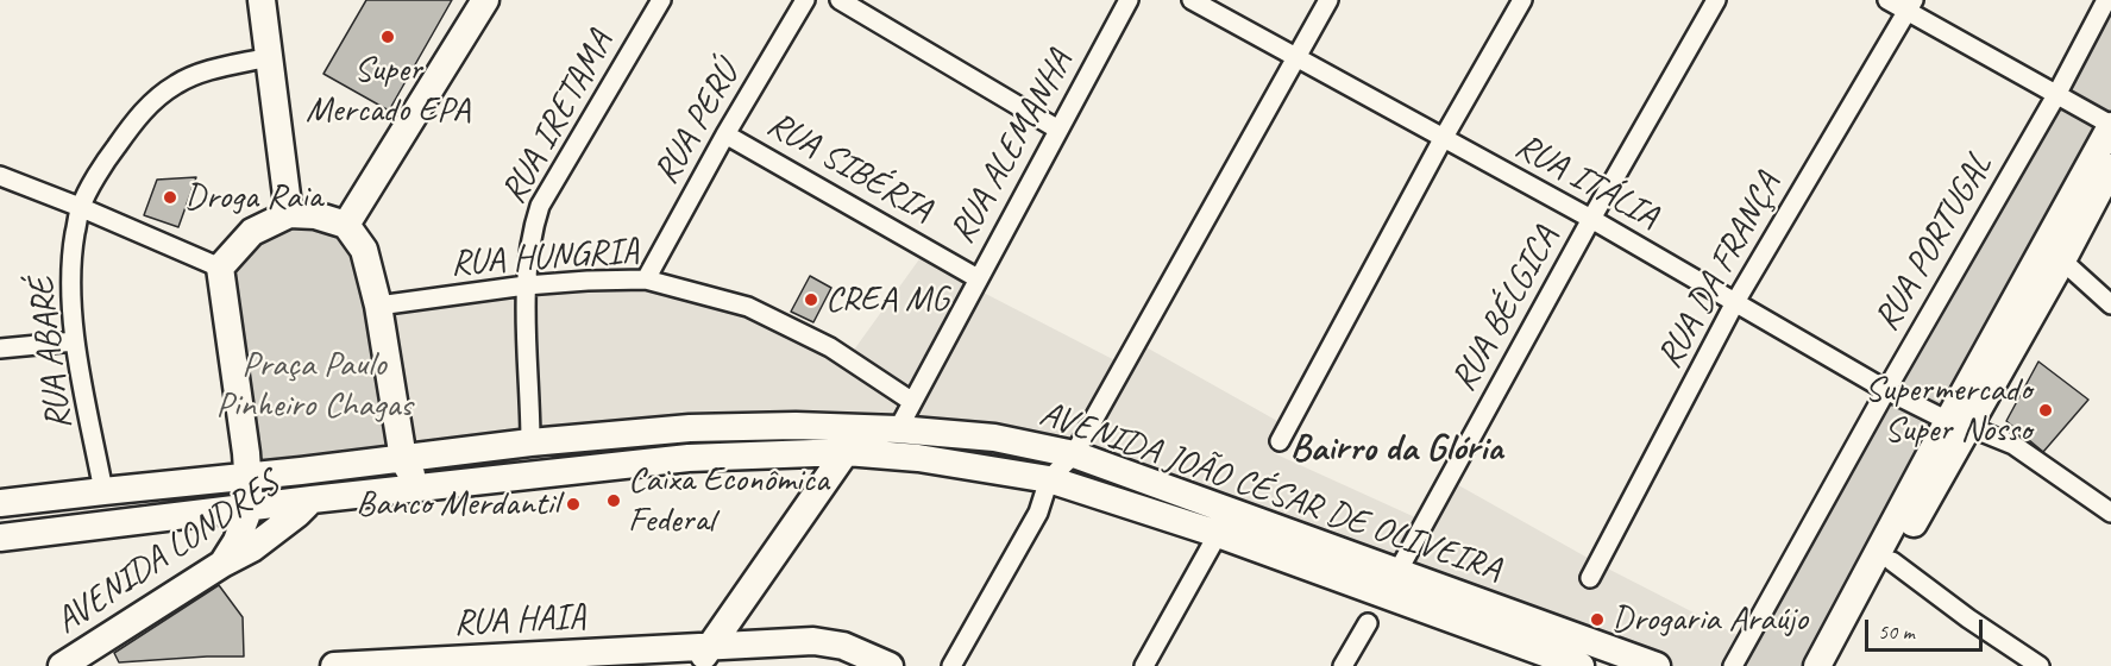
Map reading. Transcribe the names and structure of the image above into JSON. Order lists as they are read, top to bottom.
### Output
{
  "streets": {
    "street": [
      "RUA IRETAMA",
      "RUA PERÚ",
      "RUA ALEMANHA",
      "RUA SIBÉRIA",
      "RUA ITÁLIA",
      "RUA PORTUGAL",
      "RUA HUNGRIA",
      "RUA DA FRANÇA",
      "RUA BÉLGICA",
      "RUA ABARÉ",
      "AVENIDA JOÃO CÉSAR DE OLIVEIRA",
      "AVENIDA LONDRES",
      "RUA HAIA"
    ]
  },
  "crossings": [
    ["RUA IRETAMA", "RUA HUNGRIA"],
    ["RUA IRETAMA", "AVENIDA JOÃO CÉSAR DE OLIVEIRA"],
    ["RUA PERÚ", "RUA SIBÉRIA"],
    ["RUA PERÚ", "RUA HUNGRIA"],
    ["RUA ALEMANHA", "RUA SIBÉRIA"],
    ["RUA ALEMANHA", "RUA HUNGRIA"],
    ["RUA ITÁLIA", "RUA PORTUGAL"],
    ["RUA ITÁLIA", "RUA DA FRANÇA"],
    ["RUA ITÁLIA", "RUA BÉLGICA"],
    ["RUA BÉLGICA", "AVENIDA JOÃO CÉSAR DE OLIVEIRA"],
    ["RUA ABARÉ", "AVENIDA JOÃO CÉSAR DE OLIVEIRA"],
    ["AVENIDA JOÃO CÉSAR DE OLIVEIRA", "AVENIDA LONDRES"]
  ],
  "districts": ["Bairro da Glória"],
  "parks": ["Praça Paulo Pinheiro Chagas"],
  "places": [
    "Super Mercado EPA",
    "Droga Raia",
    "CREA MG",
    "Supermercado Super Nosso",
    "Caixa Econômica Federal",
    "Banco Merdantil",
    "Drogaria Araújo"
  ],
  "scale_bar": "50 m"
}
